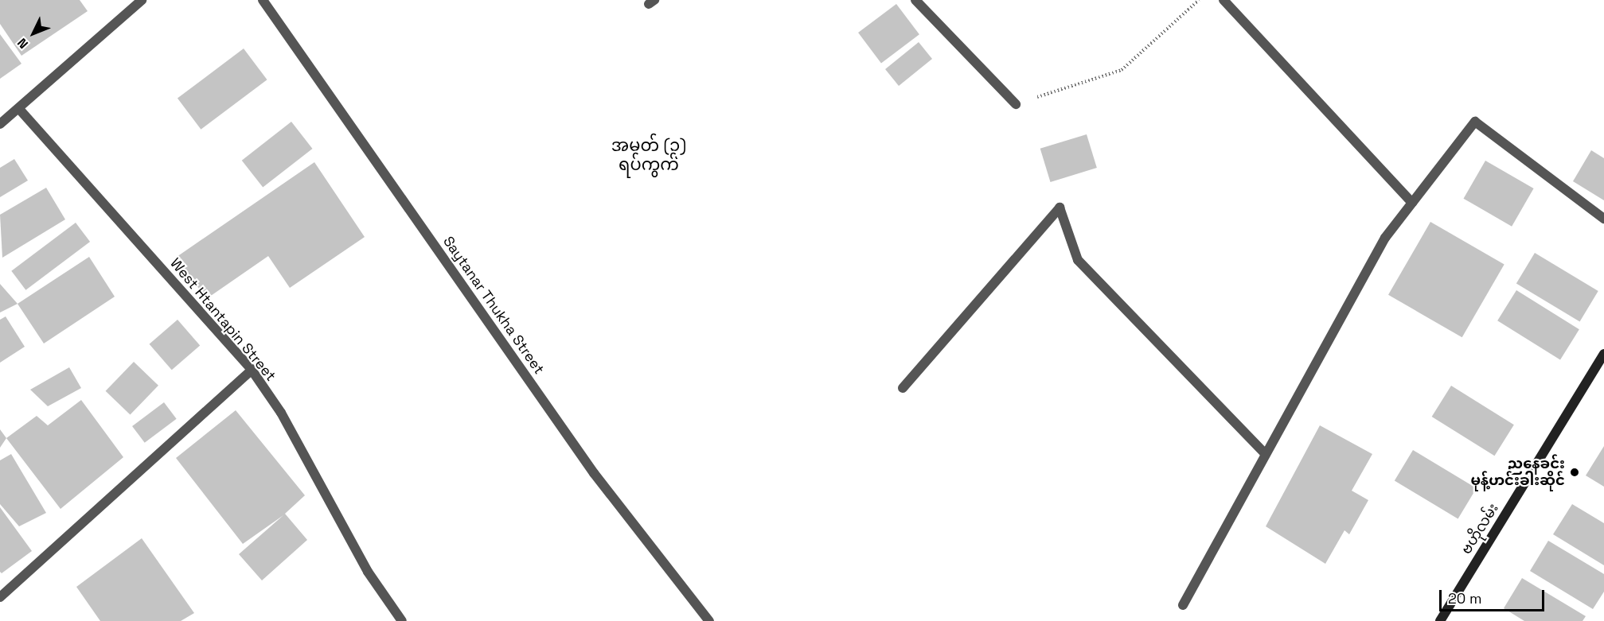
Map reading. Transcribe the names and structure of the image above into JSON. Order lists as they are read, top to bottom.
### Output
{
  "streets": {
    "main road": ["ဗဟိုလမ်း"],
    "street": ["Saytanar Thukha Street", "West Htantapin Street"]
  },
  "districts": ["အမှတ် (၃) ရပ်ကွက်"],
  "places": ["ညနေခင်း မုန့်ဟင်းခါးဆိုင်"],
  "scale_bar": "20 m",
  "north": "bottom left"
}
